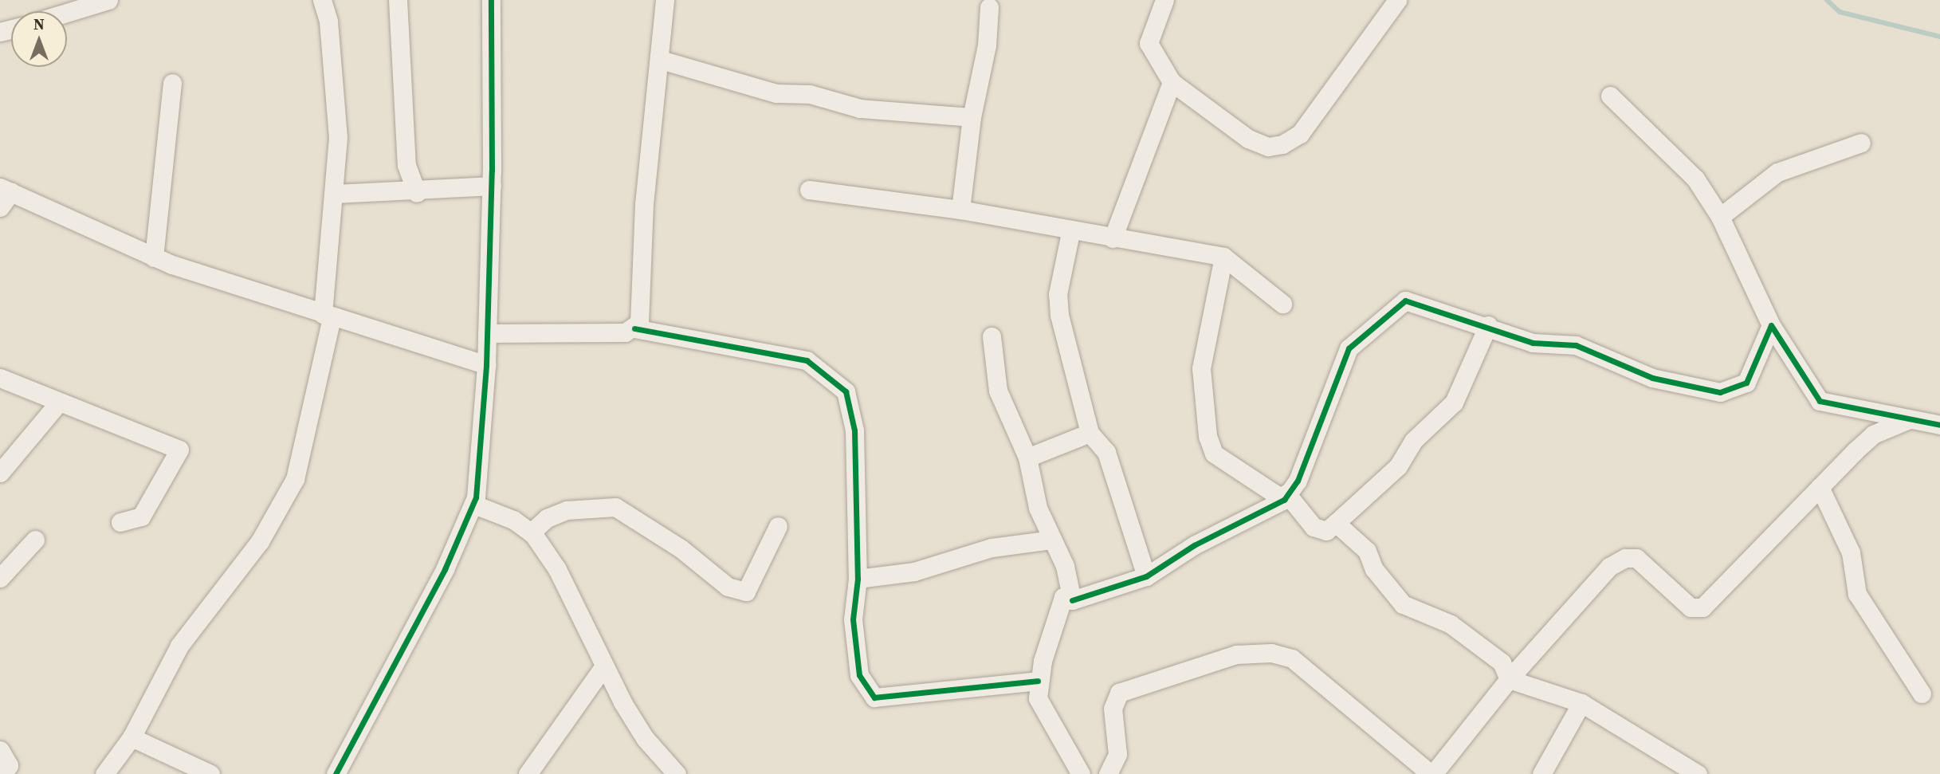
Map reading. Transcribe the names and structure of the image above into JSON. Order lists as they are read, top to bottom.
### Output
{
  "north": "top"
}
